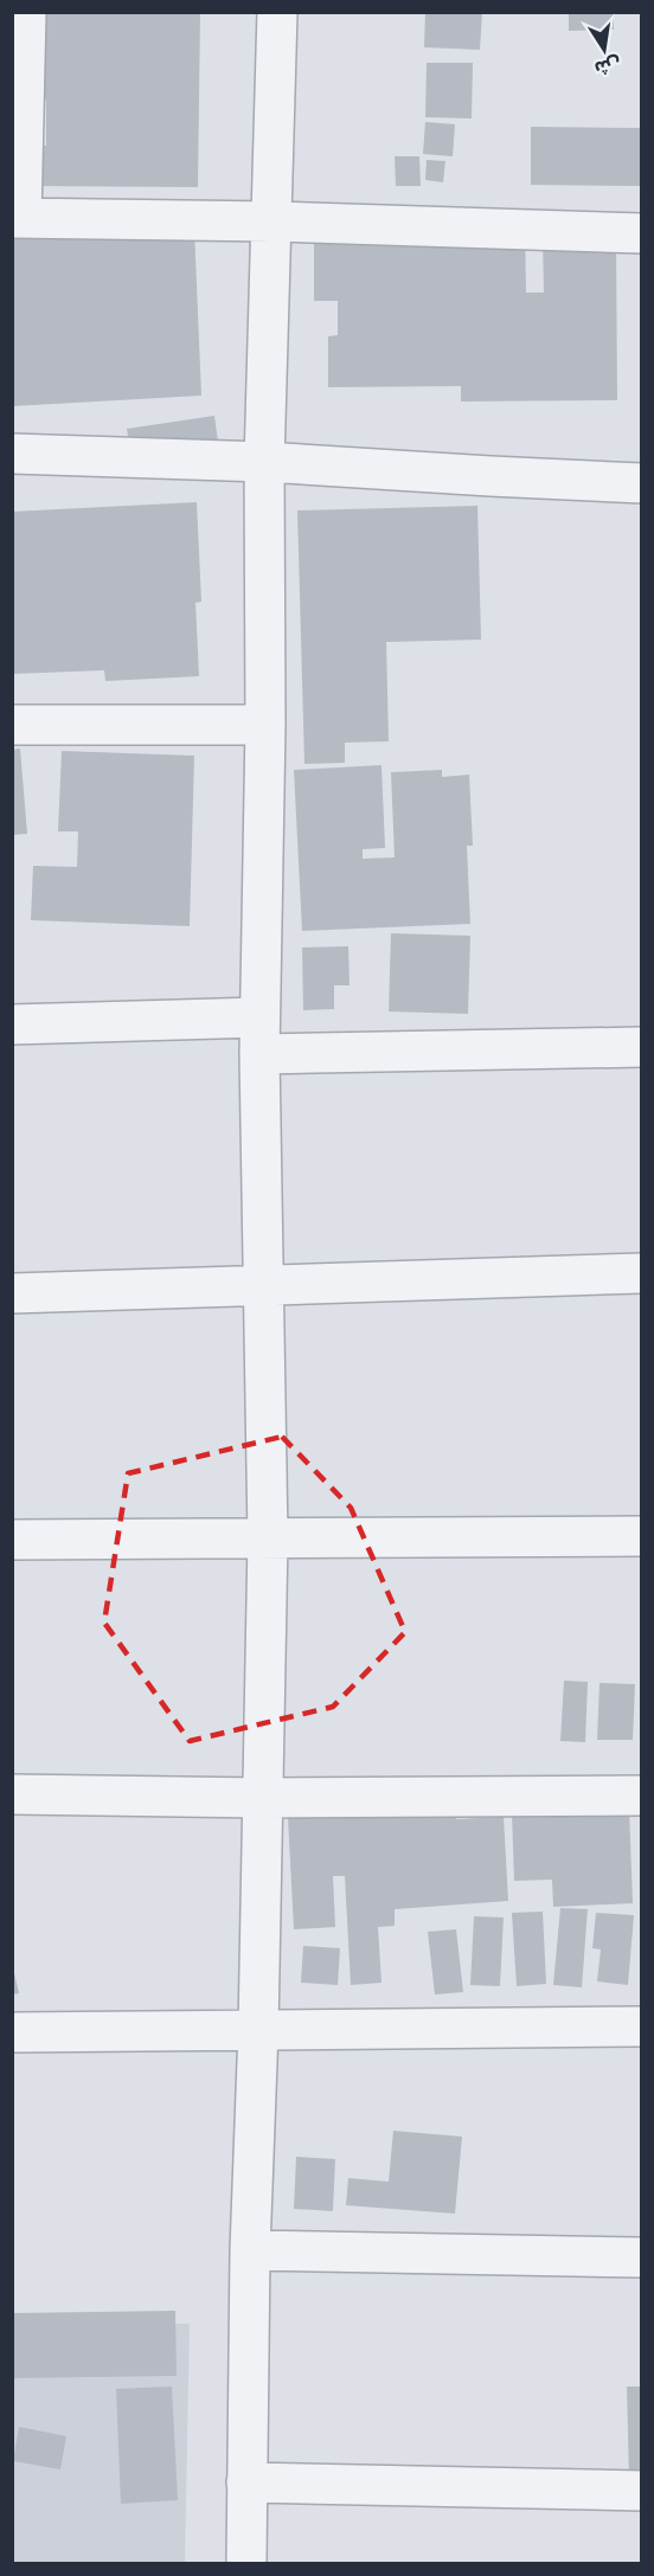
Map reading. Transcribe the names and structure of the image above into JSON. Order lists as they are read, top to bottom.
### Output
{
  "north": "bottom"
}
